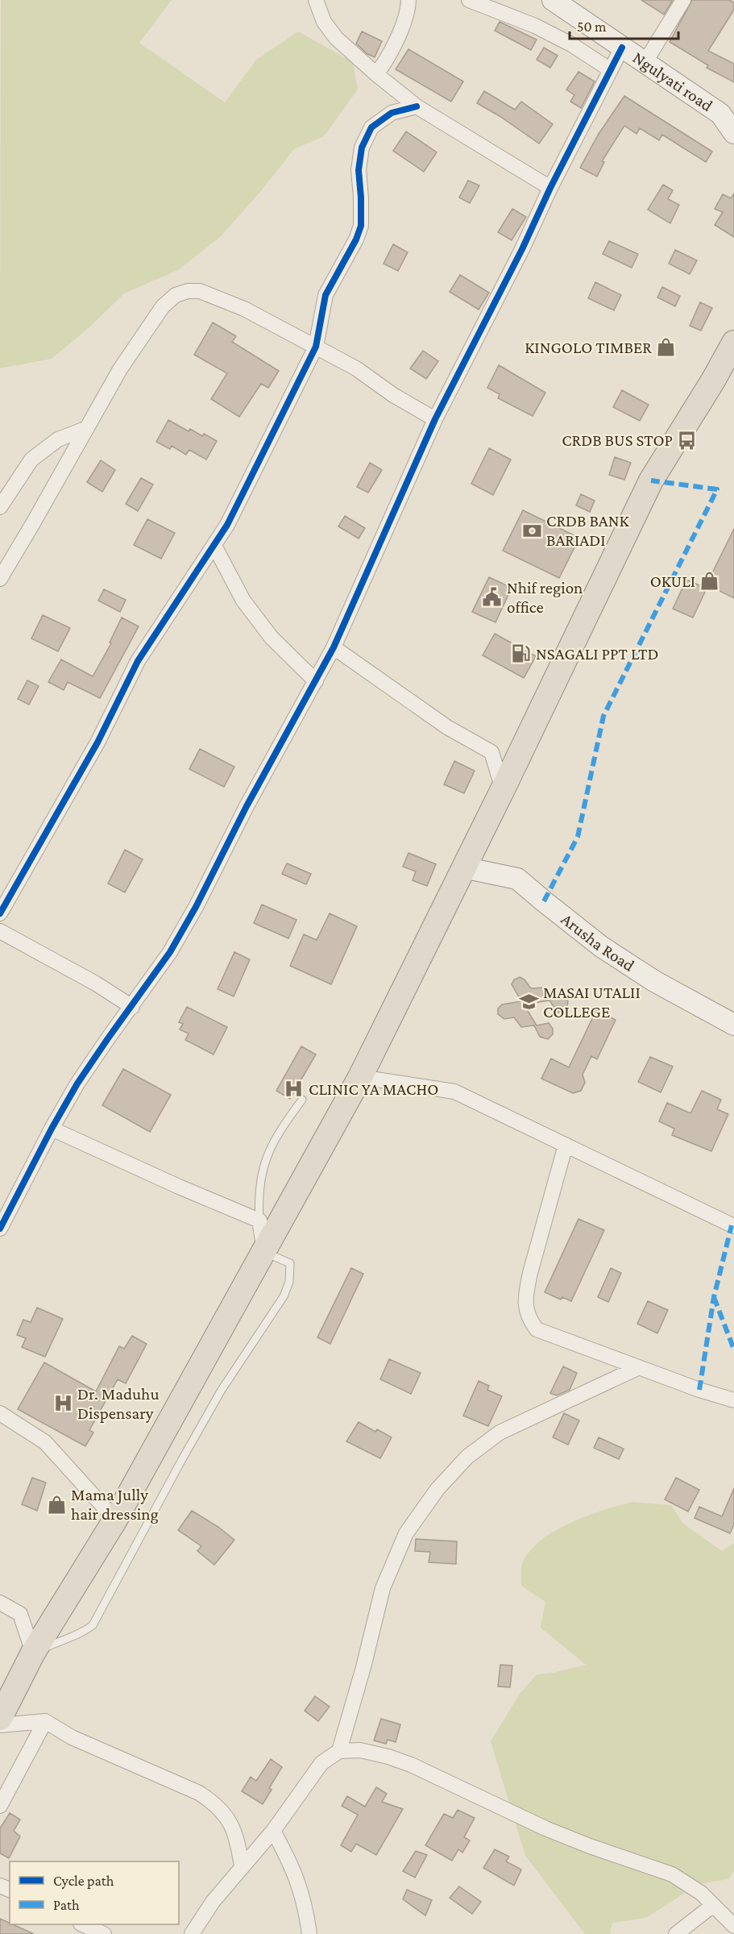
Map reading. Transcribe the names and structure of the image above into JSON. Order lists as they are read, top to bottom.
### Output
{
  "streets": {
    "main road": ["Ngulyati road", "Arusha Road"]
  },
  "places": {
    "shop": ["KINGOLO TIMBER", "OKULI", "Mama Jully hair dressing"],
    "bus stop": ["CRDB BUS STOP"],
    "bank": ["CRDB BANK BARIADI"],
    "public building": ["Nhif region office"],
    "fuel station": ["NSAGALI PPT LTD"],
    "school or university": ["MASAI UTALII COLLEGE"],
    "hospital": ["CLINIC YA MACHO", "Dr. Maduhu Dispensary"]
  },
  "legend": ["Cycle path", "Path"],
  "scale_bar": "50 m"
}
